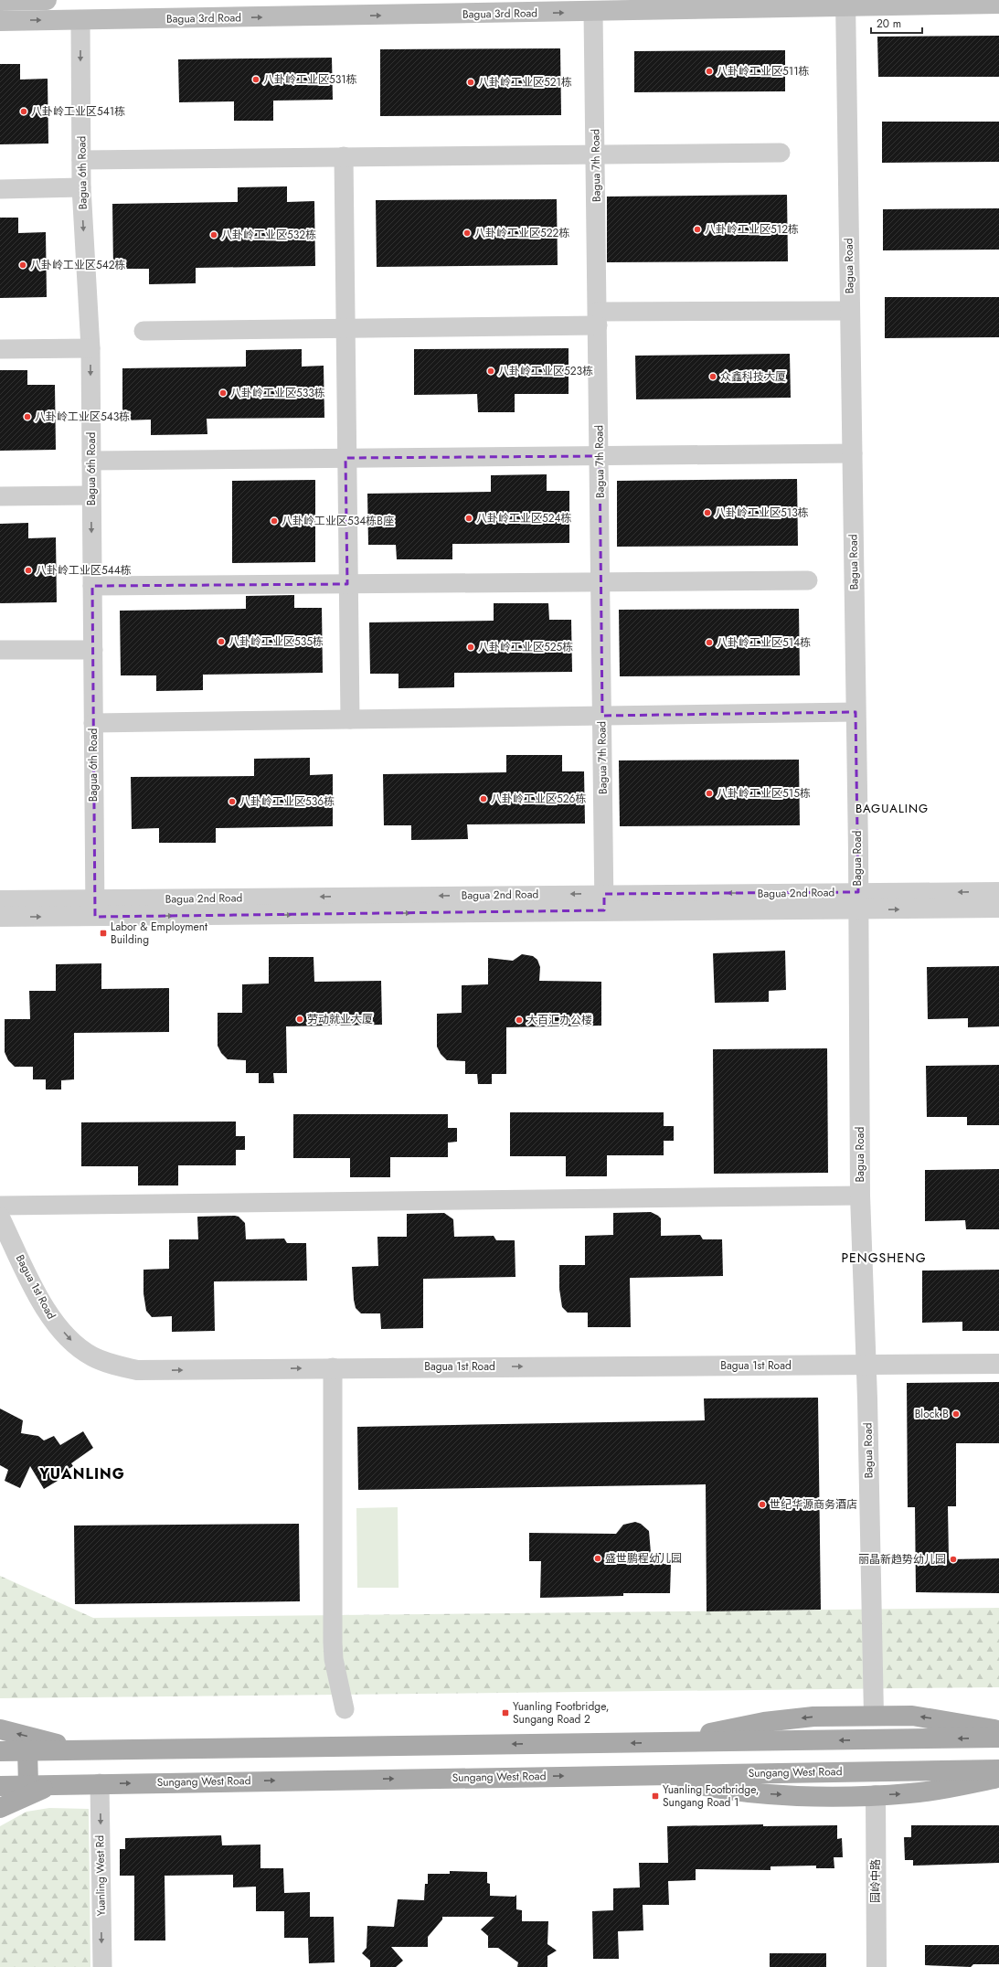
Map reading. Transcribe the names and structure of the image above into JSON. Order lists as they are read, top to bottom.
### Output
{
  "streets": {
    "main road": ["Bagua 3rd Road", "Sungang West Road"],
    "street": [
      "Bagua 7th Road",
      "Bagua 6th Road",
      "Bagua Road",
      "Bagua 2nd Road",
      "Bagua 1st Road",
      "Yuanling West Rd",
      "园岭中路"
    ]
  },
  "crossings": [
    ["Bagua 3rd Road", "Bagua 7th Road"],
    ["Bagua 3rd Road", "Bagua 6th Road"],
    ["Bagua 3rd Road", "Bagua Road"],
    ["Bagua 7th Road", "Bagua 2nd Road"],
    ["Bagua 6th Road", "Bagua 2nd Road"],
    ["Bagua Road", "Bagua 2nd Road"],
    ["Bagua Road", "Bagua 1st Road"],
    ["Sungang West Road", "Yuanling West Rd"]
  ],
  "one_way": ["Bagua 3rd Road", "Bagua 6th Road", "Yuanling West Rd"],
  "districts": ["BAGUALING", "PENGSHENG", "YUANLING"],
  "places": {
    "other": [
      "八卦岭工业区511栋",
      "八卦岭工业区531栋",
      "八卦岭工业区521栋",
      "八卦岭工业区541栋",
      "八卦岭工业区512栋",
      "八卦岭工业区522栋",
      "八卦岭工业区532栋",
      "八卦岭工业区542栋",
      "八卦岭工业区523栋",
      "众鑫科技大厦",
      "八卦岭工业区533栋",
      "八卦岭工业区543栋",
      "八卦岭工业区513栋",
      "八卦岭工业区524栋",
      "八卦岭工业区534栋B座",
      "八卦岭工业区544栋",
      "八卦岭工业区535栋",
      "八卦岭工业区514栋",
      "八卦岭工业区525栋",
      "八卦岭工业区515栋",
      "八卦岭工业区526栋",
      "八卦岭工业区536栋",
      "劳动就业大厦",
      "大百汇办公楼",
      "Block B",
      "世纪华源商务酒店",
      "盛世鹏程幼儿园",
      "丽晶新趋势幼儿园"
    ],
    "transit": ["Labor & Employment Building", "Yuanling Footbridge, Sungang Road 2", "Yuanling Footbridge, Sungang Road 1"]
  },
  "scale_bar": "20 m"
}
